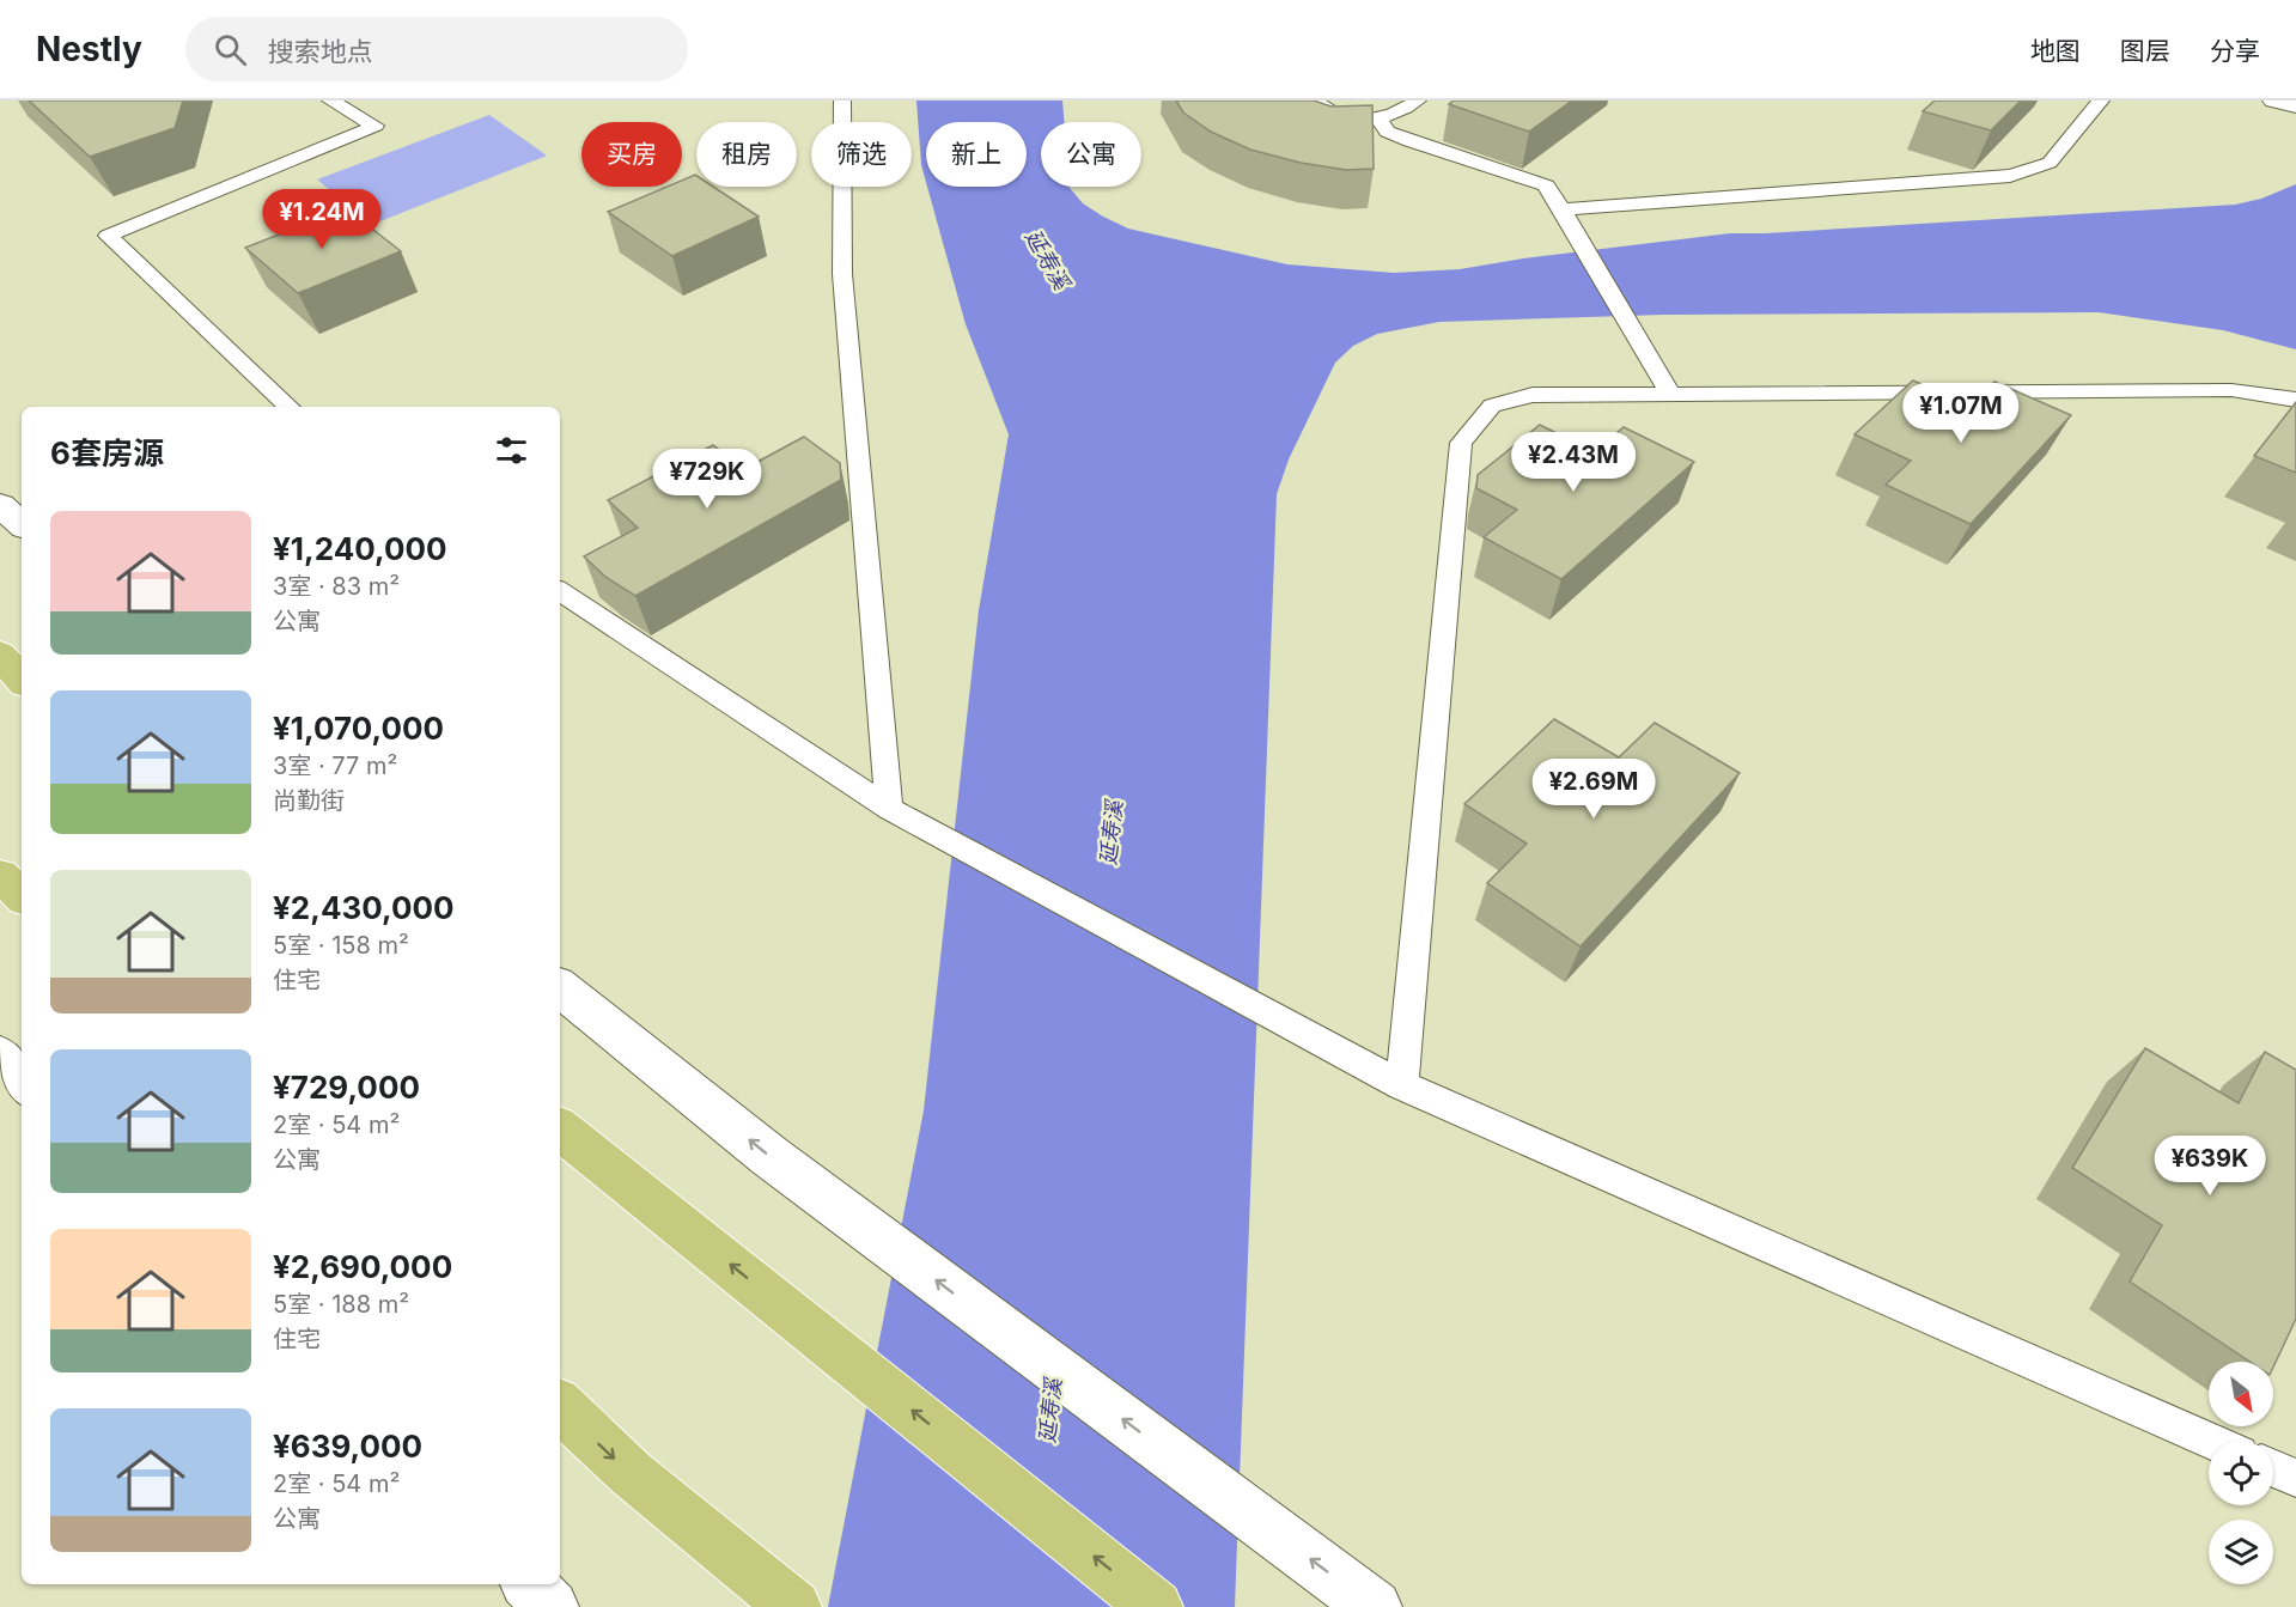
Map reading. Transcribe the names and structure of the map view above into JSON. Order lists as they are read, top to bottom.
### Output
{
  "water": ["延寿溪"],
  "north": "bottom right",
  "page": {
    "header": "Nestly",
    "search": "搜索地点",
    "nav": ["地图", "图层", "分享"],
    "chip": [
      "买房",
      "租房",
      "筛选",
      "新上",
      "公寓"
    ],
    "price": [
      "¥1.24M",
      "¥1.07M",
      "¥2.43M",
      "¥729K",
      "¥2.69M",
      "¥639K"
    ],
    "heading": "6套房源",
    "list": [
      {
        "name": "¥1,240,000",
        "note": "3室 · 83 m² · 公寓"
      },
      {
        "name": "¥1,070,000",
        "note": "3室 · 77 m² · 尚勤街"
      },
      {
        "name": "¥2,430,000",
        "note": "5室 · 158 m² · 住宅"
      },
      {
        "name": "¥729,000",
        "note": "2室 · 54 m² · 公寓"
      },
      {
        "name": "¥2,690,000",
        "note": "5室 · 188 m² · 住宅"
      },
      {
        "name": "¥639,000",
        "note": "2室 · 54 m² · 公寓"
      }
    ]
  }
}
